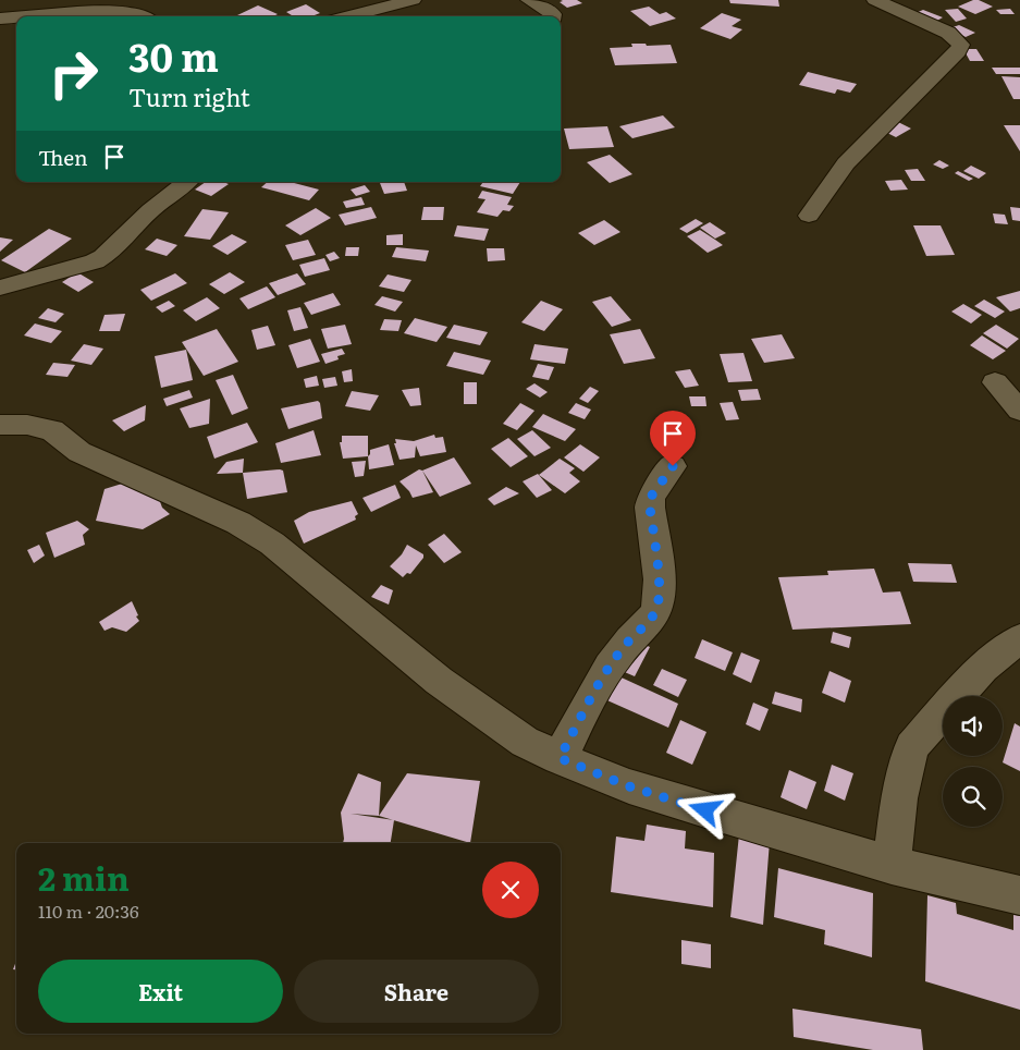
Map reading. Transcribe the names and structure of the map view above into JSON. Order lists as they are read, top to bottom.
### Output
{
  "page": {
    "turn": ["30 m", "Turn right"],
    "then": "Then",
    "heading": ["2 min", "110 m · 20:36"],
    "buttons": ["Exit", "Share"]
  }
}
